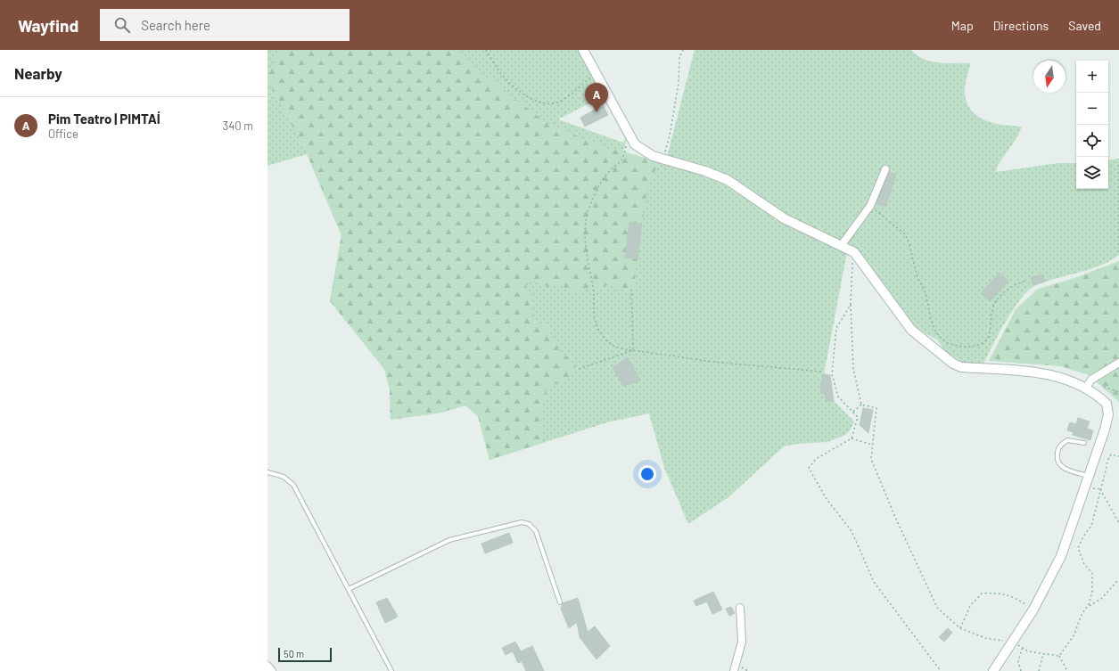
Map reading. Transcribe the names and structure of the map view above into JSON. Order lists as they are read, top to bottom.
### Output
{
  "scale_bar": "50 m",
  "north": "bottom",
  "page": {
    "header": "Wayfind",
    "search": "Search here",
    "nav": ["Map", "Directions", "Saved"],
    "heading": "Nearby",
    "map_buttons": ["+", "−"],
    "pins": "A",
    "list": [
      {
        "mark": "A",
        "name": "Pim Teatro | PIMTAÍ",
        "note": "Office",
        "value": "340 m"
      }
    ],
    "scale": "50 m"
  }
}
